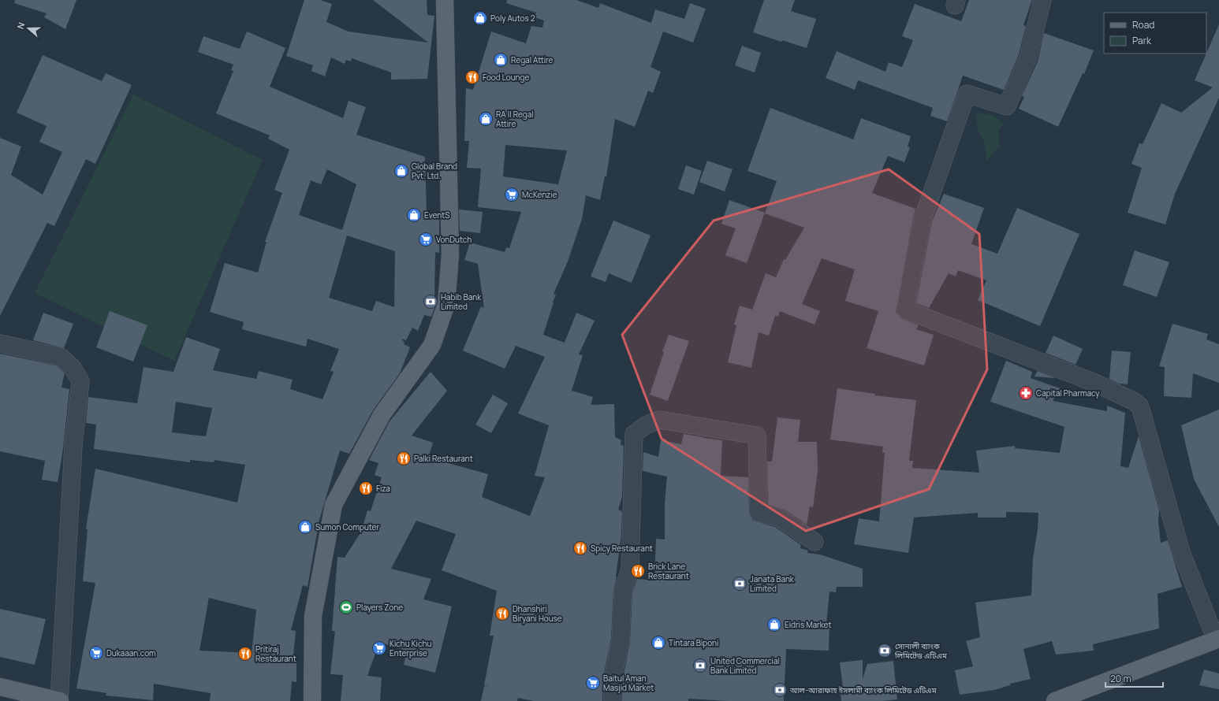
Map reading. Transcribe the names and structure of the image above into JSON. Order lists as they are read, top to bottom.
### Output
{
  "places": {
    "shop": [
      "Poly Autos 2",
      "Regal Attire",
      "RA || Regal Attire",
      "Global Brand Pvt. Ltd.",
      "EventS",
      "Sumon Computer",
      "Eidris Market",
      "Tintara Biponi"
    ],
    "restaurant": [
      "Food Lounge",
      "Palki Restaurant",
      "Fiza",
      "Spicy Restaurant",
      "Brick Lane Restaurant",
      "Dhanshiri Biryani House",
      "Pritiraj Restaurant"
    ],
    "supermarket": [
      "McKenzie",
      "VonDutch",
      "Kichu Kichu Enterprise",
      "Dukaaan.com",
      "Baitul Aman Masjid Market"
    ],
    "bank": [
      "Habib Bank Limited",
      "Janata Bank Limited",
      "সোনালী ব্যাংক লিমিটেড এটিএম",
      "United Commercial Bank Limited",
      "আল-আরাফাহ ইসলামী ব্যাংক লিমিটেড এটিএম"
    ],
    "pharmacy": ["Capital Pharmacy"],
    "sports": ["Players Zone"]
  },
  "legend": ["Road", "Park"],
  "scale_bar": "20 m",
  "north": "left"
}
